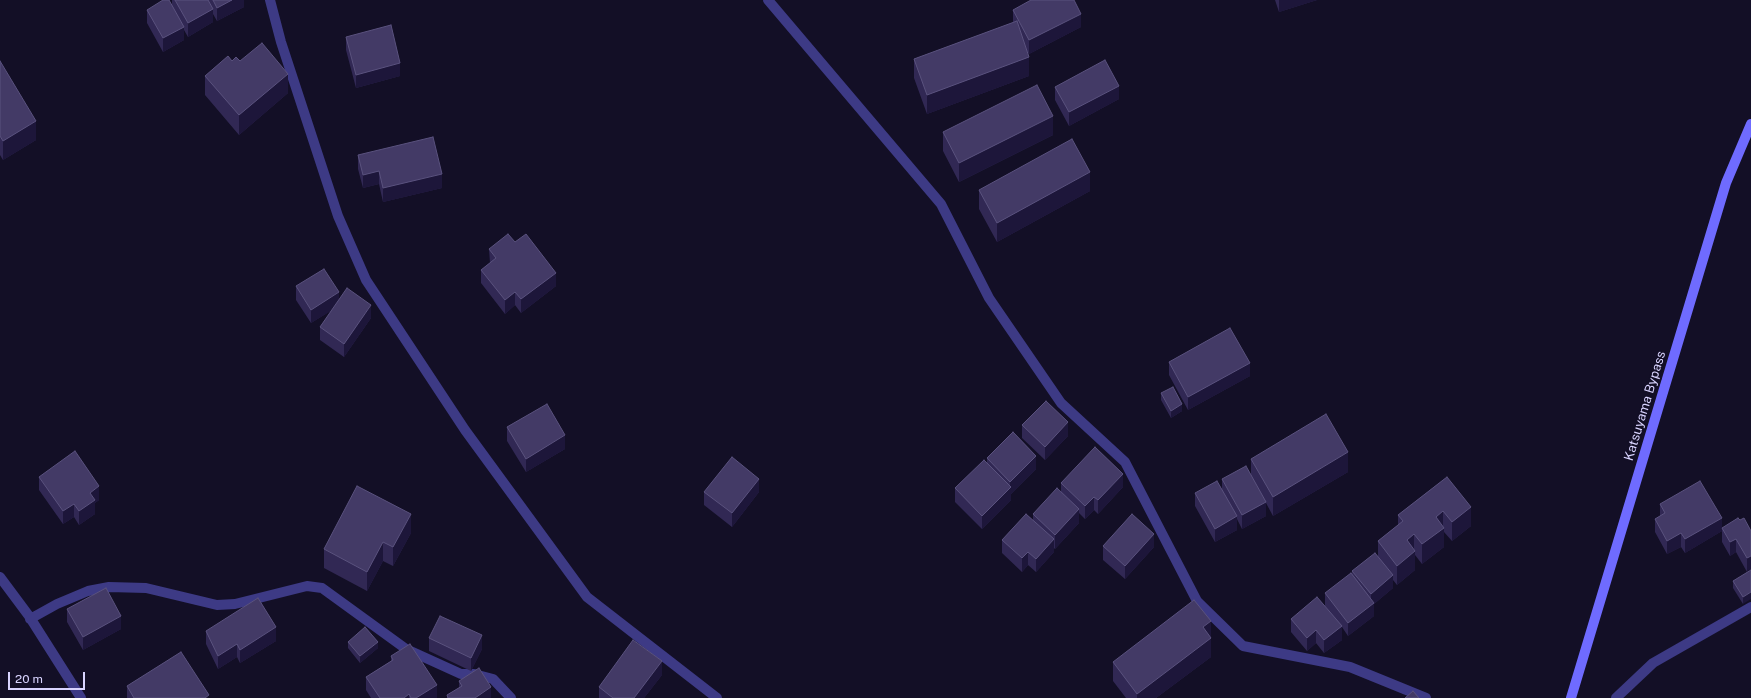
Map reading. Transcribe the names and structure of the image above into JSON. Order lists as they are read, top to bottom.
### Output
{
  "streets": {
    "main road": ["Katsuyama Bypass"]
  },
  "scale_bar": "20 m"
}
